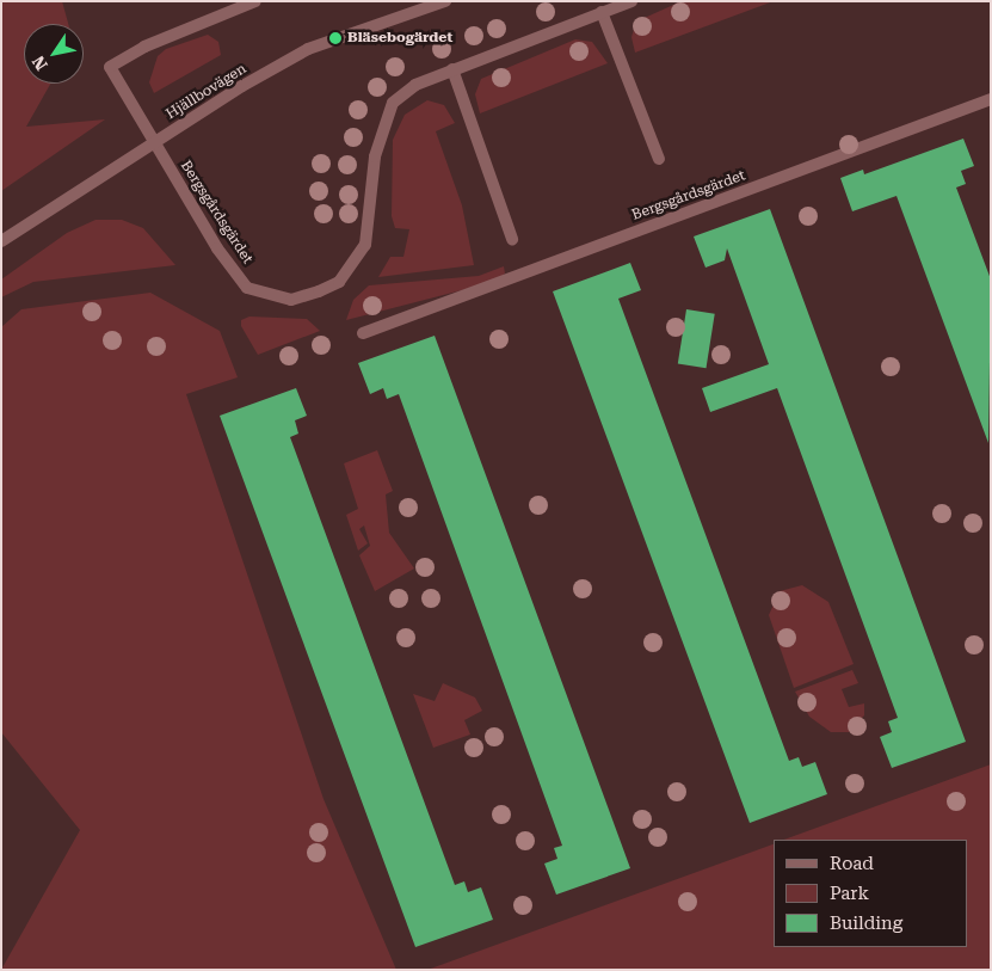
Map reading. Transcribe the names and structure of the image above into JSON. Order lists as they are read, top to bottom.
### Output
{
  "streets": {
    "street": ["Hjällbovägen", "Bergsgårdsgärdet"]
  },
  "crossings": [
    ["Hjällbovägen", "Bergsgårdsgärdet"]
  ],
  "places": ["Bläsebogärdet"],
  "legend": ["Road", "Park", "Building"],
  "north": "bottom left"
}
